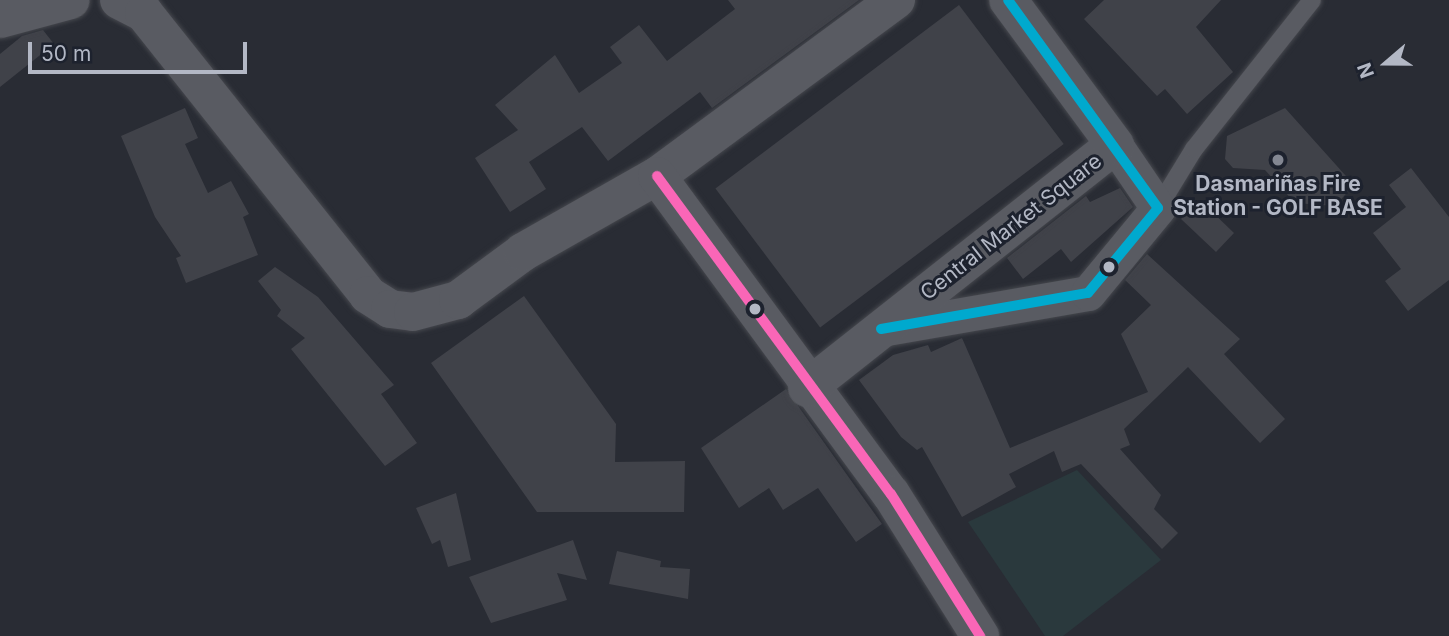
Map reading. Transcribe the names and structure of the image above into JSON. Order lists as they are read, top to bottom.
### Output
{
  "streets": {
    "street": ["Central Market Square"]
  },
  "places": ["Dasmariñas Fire Station - GOLF BASE"],
  "scale_bar": "50 m",
  "north": "left"
}
